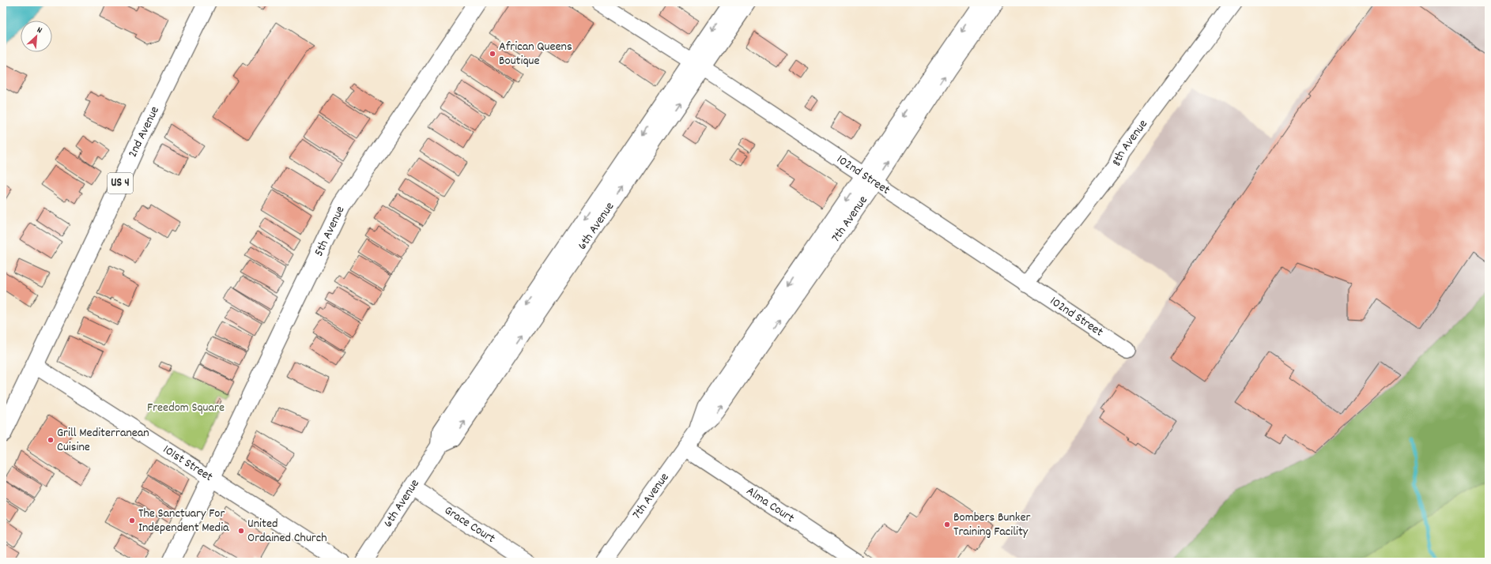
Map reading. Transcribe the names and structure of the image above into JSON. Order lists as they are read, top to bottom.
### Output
{
  "streets": {
    "street": [
      "2nd Avenue",
      "8th Avenue",
      "102nd Street",
      "US 4",
      "7th Avenue",
      "6th Avenue",
      "5th Avenue",
      "101st Street",
      "Alma Court",
      "Grace Court"
    ]
  },
  "crossings": [
    ["2nd Avenue", "US 4"],
    ["2nd Avenue", "101st Street"],
    ["8th Avenue", "102nd Street"],
    ["102nd Street", "7th Avenue"],
    ["102nd Street", "6th Avenue"],
    ["US 4", "101st Street"],
    ["7th Avenue", "Alma Court"],
    ["6th Avenue", "Grace Court"],
    ["5th Avenue", "101st Street"]
  ],
  "parks": ["Freedom Square"],
  "places": [
    "African Queens Boutique",
    "Grill Mediterranean Cuisine",
    "The Sanctuary For Independent Media",
    "Bombers Bunker Training Facility",
    "United Ordained Church"
  ],
  "north": "top right"
}
